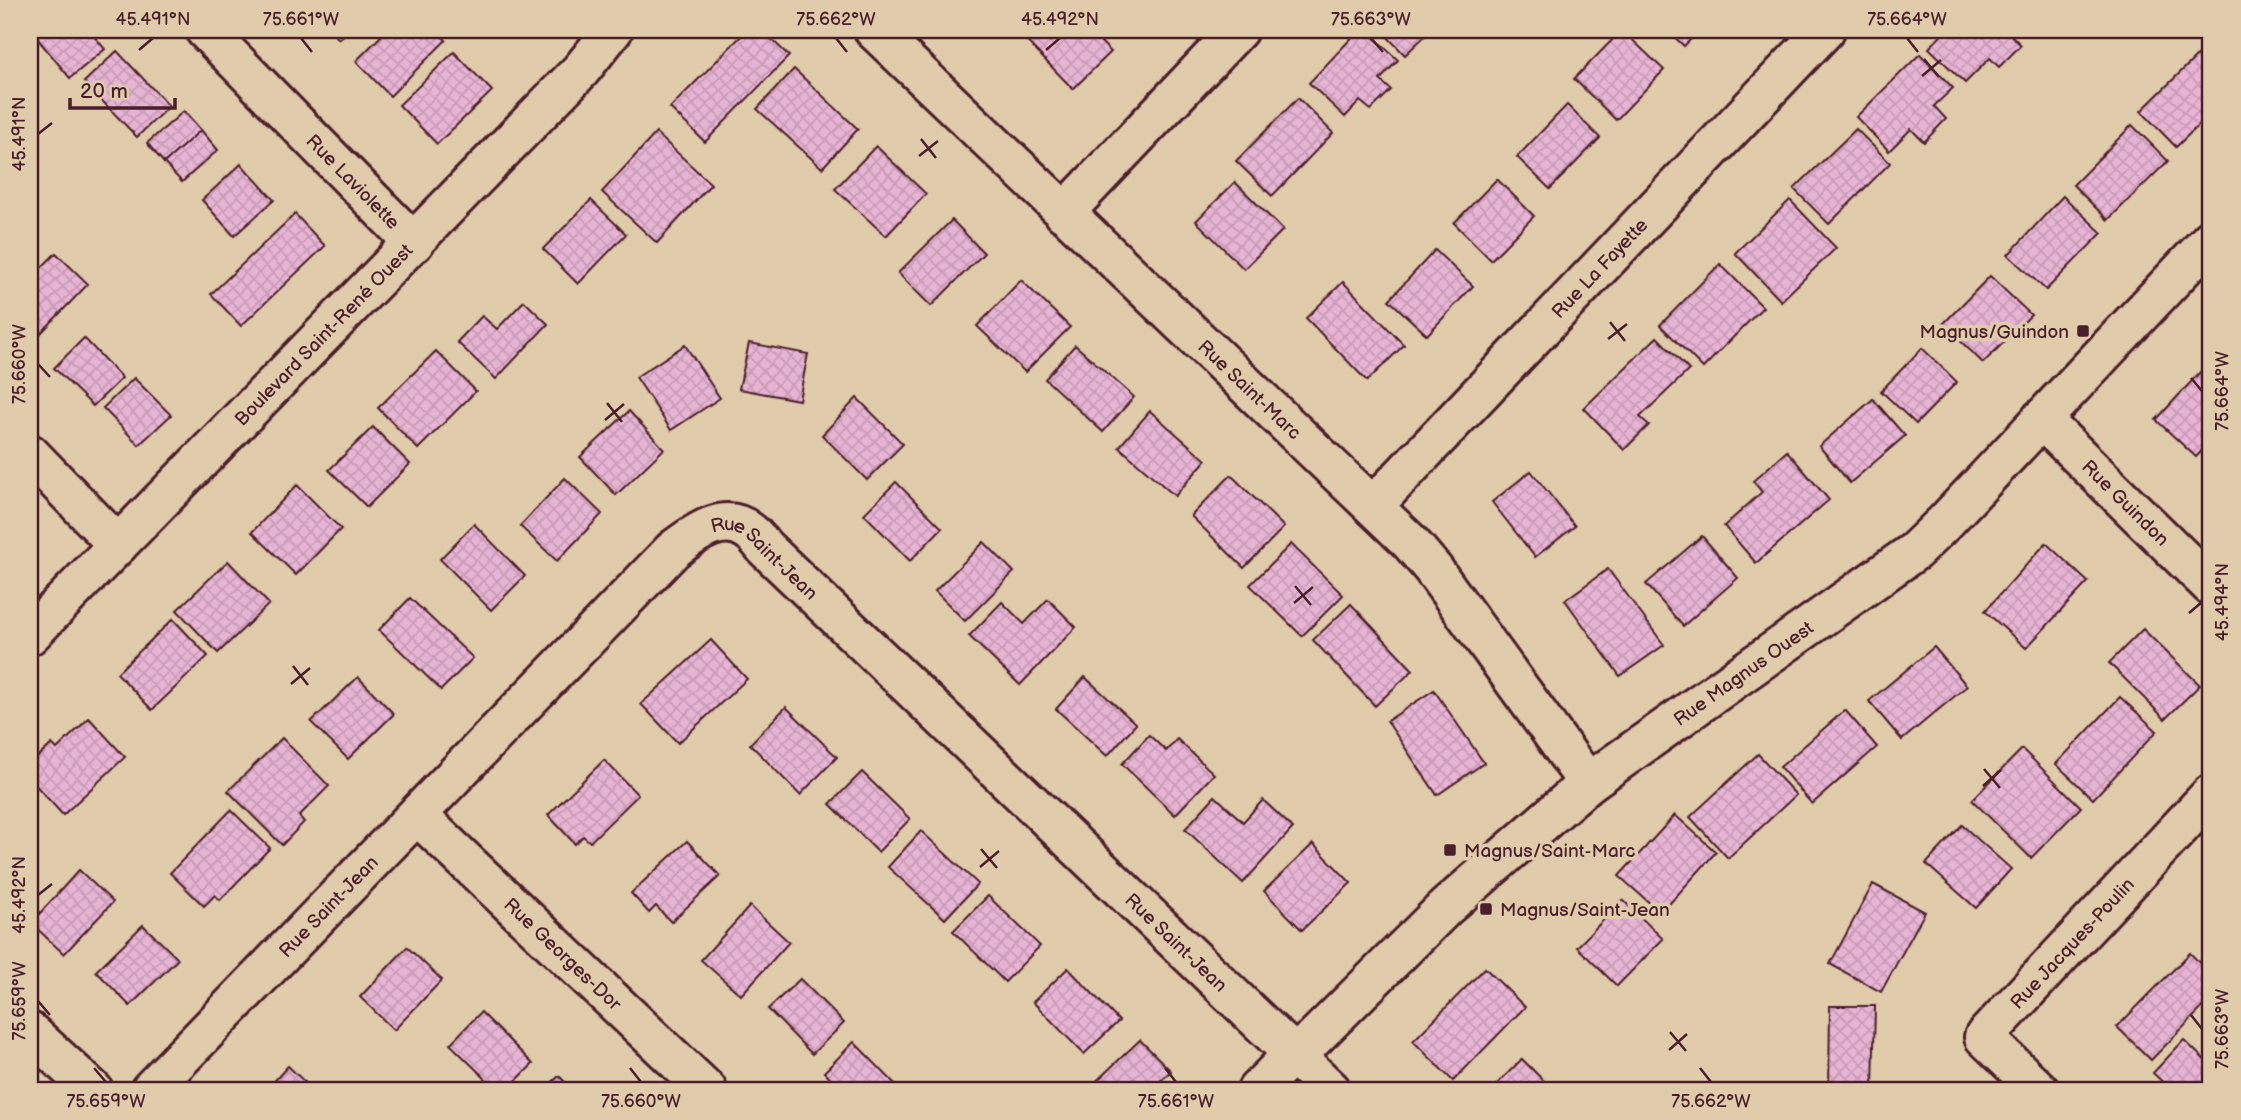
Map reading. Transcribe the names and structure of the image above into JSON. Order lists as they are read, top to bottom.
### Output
{
  "streets": {
    "street": [
      "Rue Laviolette",
      "Rue La Fayette",
      "Boulevard Saint-René Ouest",
      "Rue Saint-Marc",
      "Rue Guindon",
      "Rue Saint-Jean",
      "Rue Magnus Ouest",
      "Rue Jacques-Poulin",
      "Rue Georges-Dor"
    ]
  },
  "crossings": [
    ["Rue Laviolette", "Boulevard Saint-René Ouest"],
    ["Rue La Fayette", "Rue Saint-Marc"],
    ["Rue Saint-Marc", "Rue Magnus Ouest"],
    ["Rue Guindon", "Rue Magnus Ouest"],
    ["Rue Saint-Jean", "Rue Magnus Ouest"],
    ["Rue Saint-Jean", "Rue Georges-Dor"]
  ],
  "places": {
    "transit": ["Magnus/Guindon", "Magnus/Saint-Marc", "Magnus/Saint-Jean"]
  },
  "scale_bar": "20 m",
  "coordinates": [
    "45.491°N",
    "75.661°W",
    "75.662°W",
    "45.492°N",
    "75.663°W",
    "75.664°W",
    "75.660°W",
    "45.494°N",
    "75.659°W"
  ]
}
